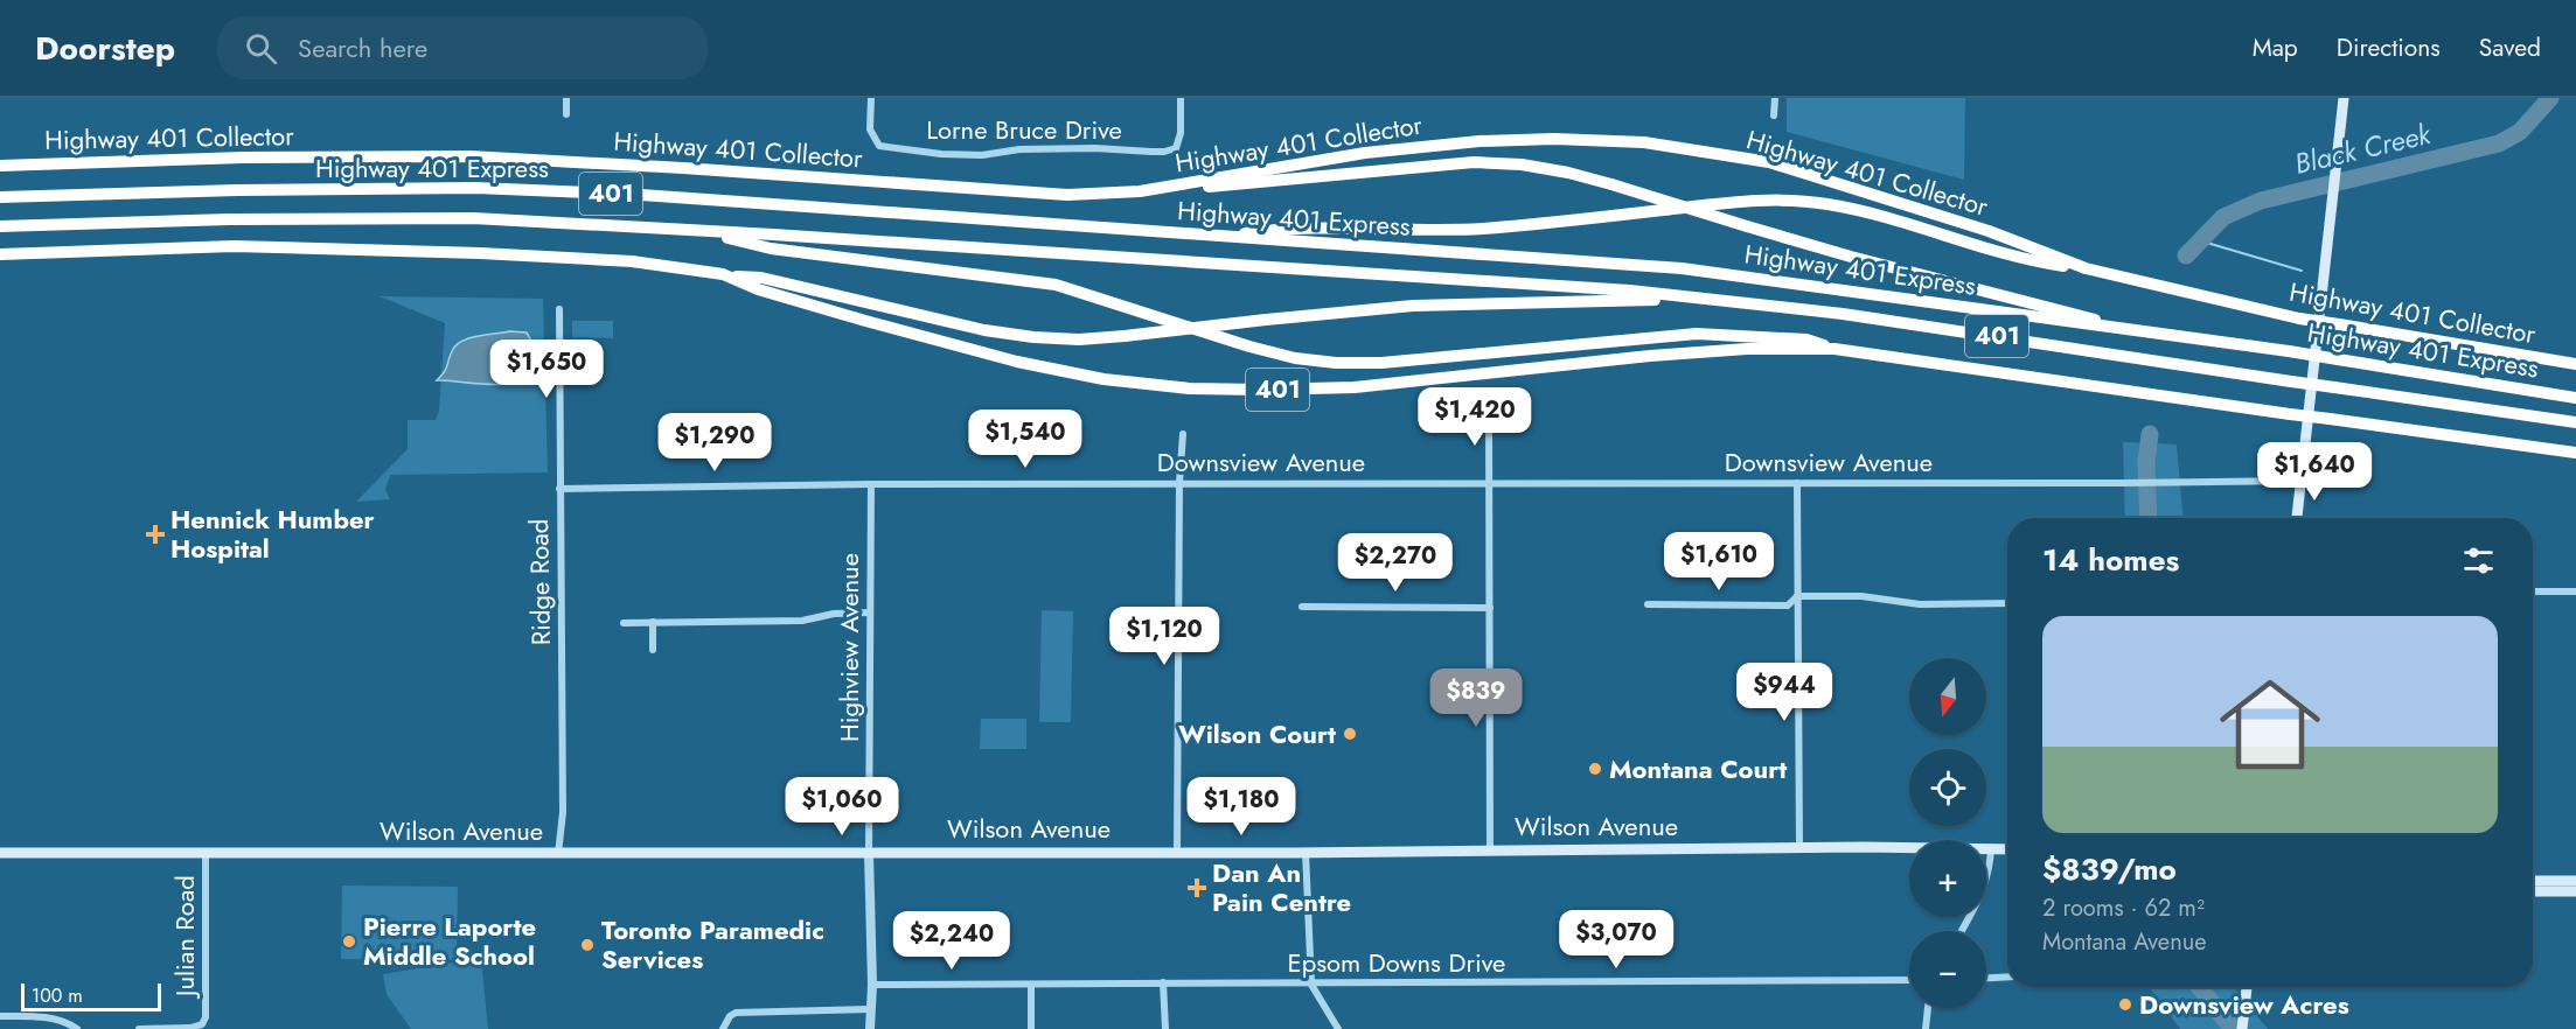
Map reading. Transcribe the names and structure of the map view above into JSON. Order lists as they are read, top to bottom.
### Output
{
  "streets": {
    "highway": ["Highway 401 Collector", "Highway 401 Express", "401"],
    "main road": ["Wilson Avenue"],
    "street": [
      "Lorne Bruce Drive",
      "Downsview Avenue",
      "Ridge Road",
      "Highview Avenue",
      "Julian Road",
      "Epsom Downs Drive"
    ]
  },
  "crossings": [
    ["Downsview Avenue", "Ridge Road"],
    ["Downsview Avenue", "Highview Avenue"],
    ["Ridge Road", "Wilson Avenue"],
    ["Highview Avenue", "Wilson Avenue"],
    ["Wilson Avenue", "Julian Road"]
  ],
  "water": ["Black Creek"],
  "places": {
    "health": ["Hennick Humber Hospital", "Dan An Pain Centre"],
    "other": [
      "Wilson Court",
      "Montana Court",
      "Pierre Laporte Middle School",
      "Toronto Paramedic Services",
      "Downsview Acres"
    ]
  },
  "scale_bar": "100 m",
  "north": "bottom",
  "page": {
    "header": "Doorstep",
    "search": "Search here",
    "nav": ["Map", "Directions", "Saved"],
    "price": [
      "$1,650",
      "$1,420",
      "$1,540",
      "$1,290",
      "$1,640",
      "$1,610",
      "$2,270",
      "$1,120",
      "$944",
      "$839",
      "$1,060",
      "$1,180",
      "$3,070",
      "$2,240"
    ],
    "heading": "14 homes",
    "list": [
      {
        "name": "$839/mo",
        "note": "2 rooms · 62 m² · Montana Avenue"
      }
    ],
    "map_buttons": ["+", "−"],
    "scale": "100 m"
  }
}
